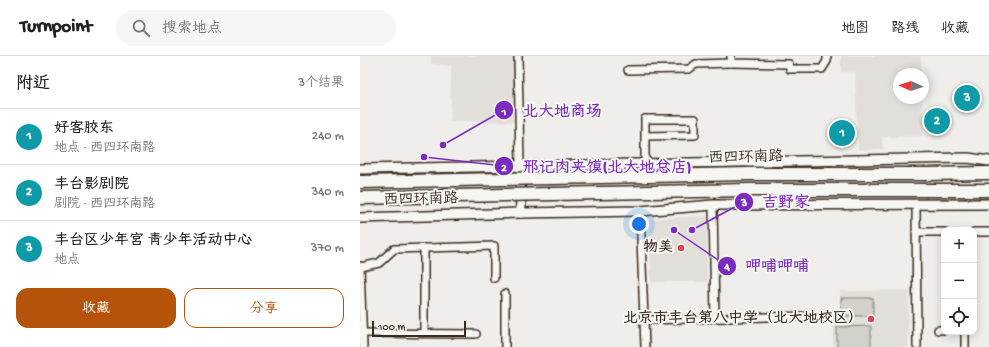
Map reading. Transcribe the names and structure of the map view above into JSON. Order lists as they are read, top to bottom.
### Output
{
  "streets": {
    "highway": ["西四环南路"]
  },
  "places": [
    "北大地商场",
    "邢记肉夹馍(北大地总店)",
    "呷哺呷哺",
    "吉野家",
    "物美",
    "北京市丰台第八中学（北大地校区）"
  ],
  "scale_bar": "100 m",
  "north": "left",
  "page": {
    "header": "Turnpoint",
    "search": "搜索地点",
    "nav": ["地图", "路线", "收藏"],
    "heading": ["附近", "3个结果"],
    "pins": ["3", "2", "1"],
    "list": [
      {
        "mark": "1",
        "name": "好客胶东",
        "note": "地点 · 西四环南路",
        "value": "240 m"
      },
      {
        "mark": "2",
        "name": "丰台影剧院",
        "note": "剧院 · 西四环南路",
        "value": "340 m"
      },
      {
        "mark": "3",
        "name": "丰台区少年宫 青少年活动中心",
        "note": "地点",
        "value": "370 m"
      }
    ],
    "map_buttons": ["+", "−"],
    "buttons": ["收藏", "分享"],
    "scale": "100 m"
  }
}
